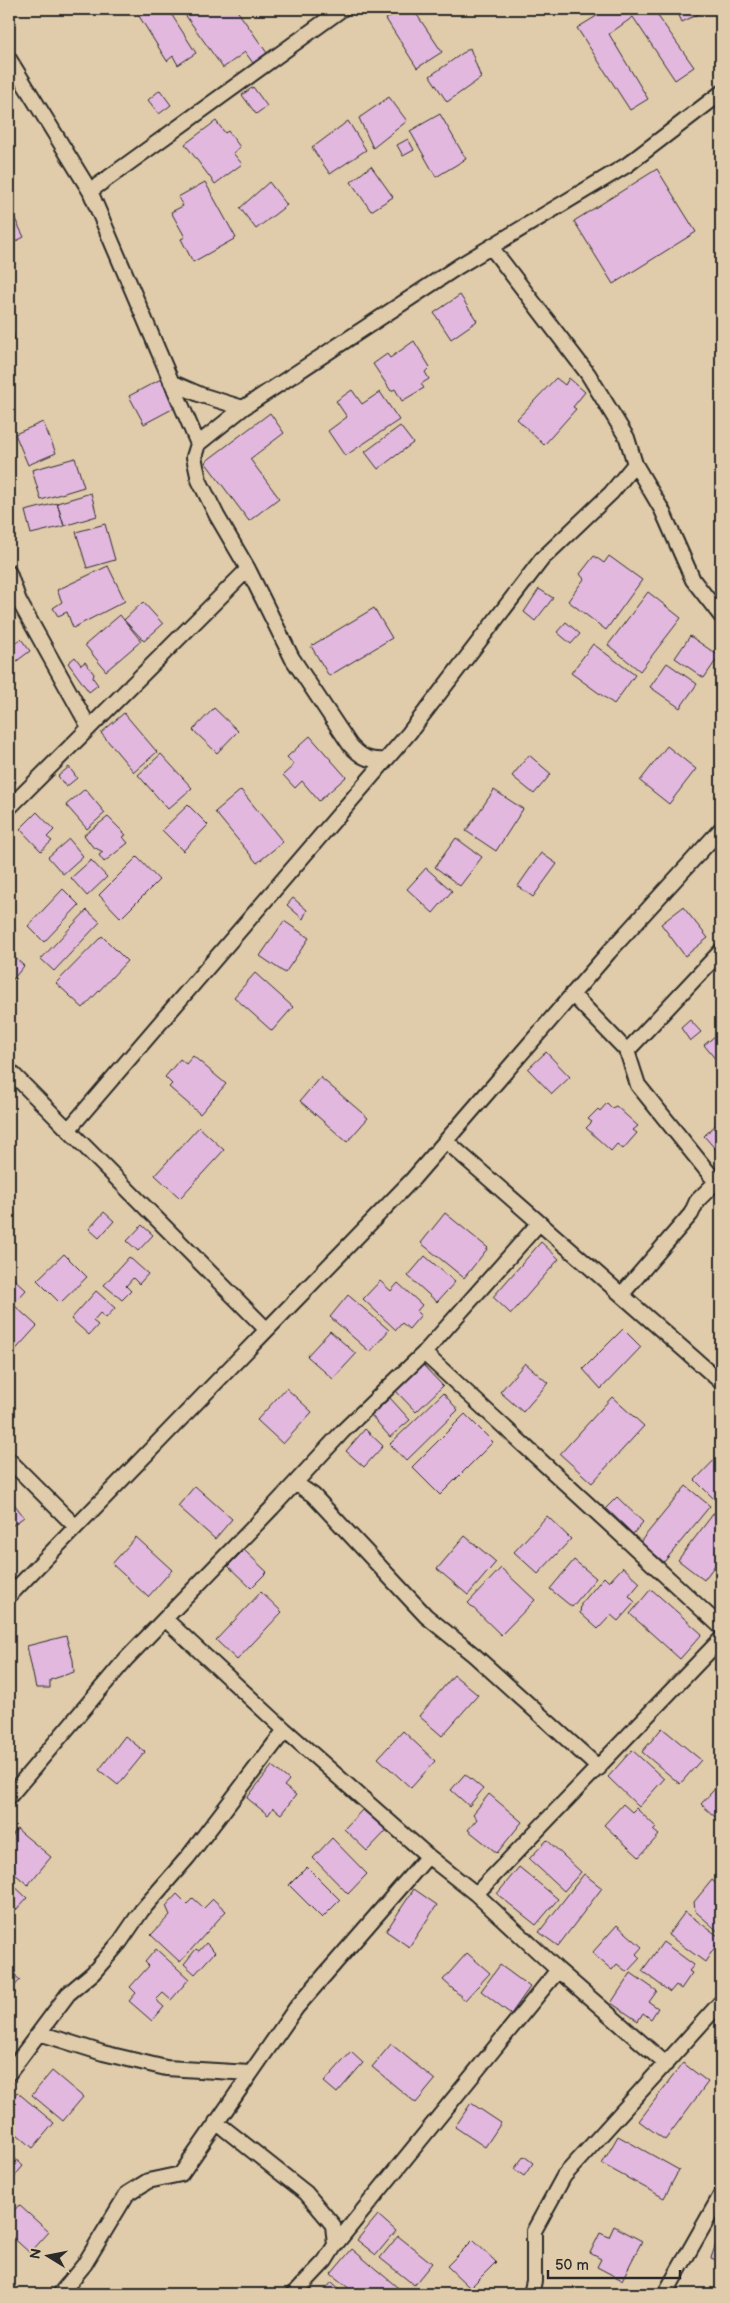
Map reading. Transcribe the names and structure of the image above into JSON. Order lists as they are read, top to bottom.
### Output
{
  "scale_bar": "50 m",
  "north": "left"
}
